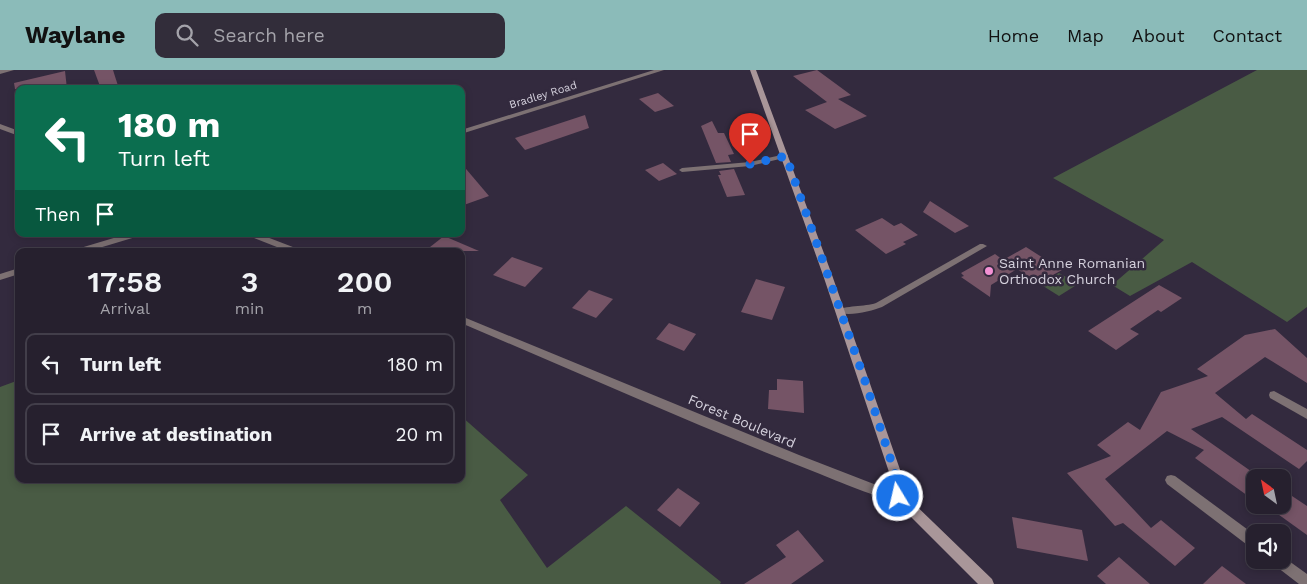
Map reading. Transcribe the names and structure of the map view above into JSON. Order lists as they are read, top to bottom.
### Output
{
  "streets": {
    "main road": ["Forest Boulevard"],
    "street": ["Bradley Road"]
  },
  "places": ["Saint Anne Romanian Orthodox Church"],
  "north": "top left",
  "page": {
    "header": "Waylane",
    "search": "Search here",
    "nav": [
      "Home",
      "Map",
      "About",
      "Contact"
    ],
    "turn": ["180 m", "Turn left"],
    "then": "Then",
    "eta": [
      "17:58",
      "Arrival",
      "3",
      "min",
      "200",
      "m"
    ],
    "list": [
      {
        "name": "Turn left",
        "value": "180 m"
      },
      {
        "name": "Arrive at destination",
        "value": "20 m"
      }
    ]
  }
}
